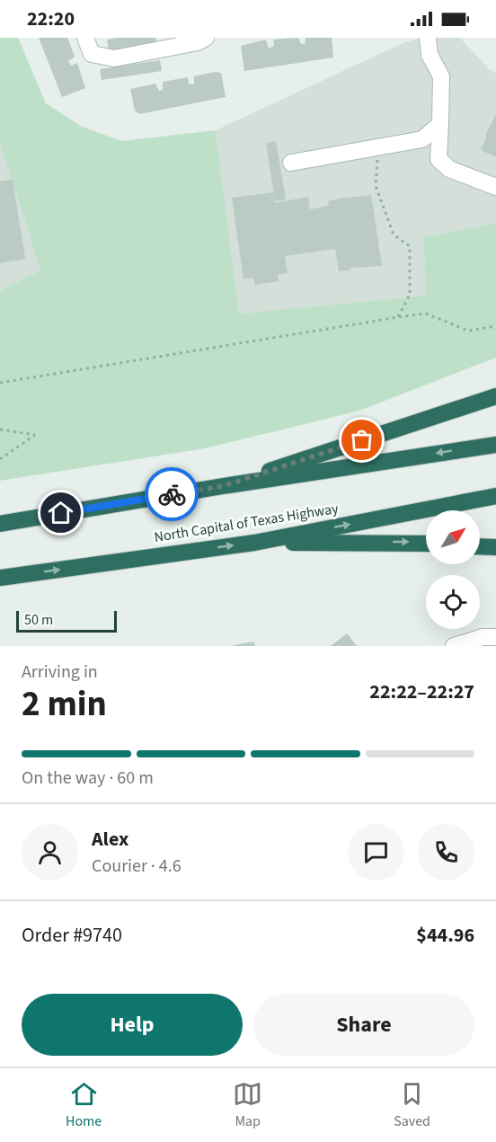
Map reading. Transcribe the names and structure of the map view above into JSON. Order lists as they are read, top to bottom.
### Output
{
  "streets": {
    "highway": ["North Capital of Texas Highway"]
  },
  "scale_bar": "50 m",
  "north": "top right",
  "page": {
    "status": "22:20",
    "scale": "50 m",
    "heading": ["2 min", "Arriving in", "22:22–22:27"],
    "panel": [
      "Alex",
      "Courier · 4.6",
      "Order #9740",
      "$44.96"
    ],
    "bar": "On the way · 60 m",
    "buttons": ["Help", "Share"],
    "tabs": ["Home", "Map", "Saved"]
  }
}
